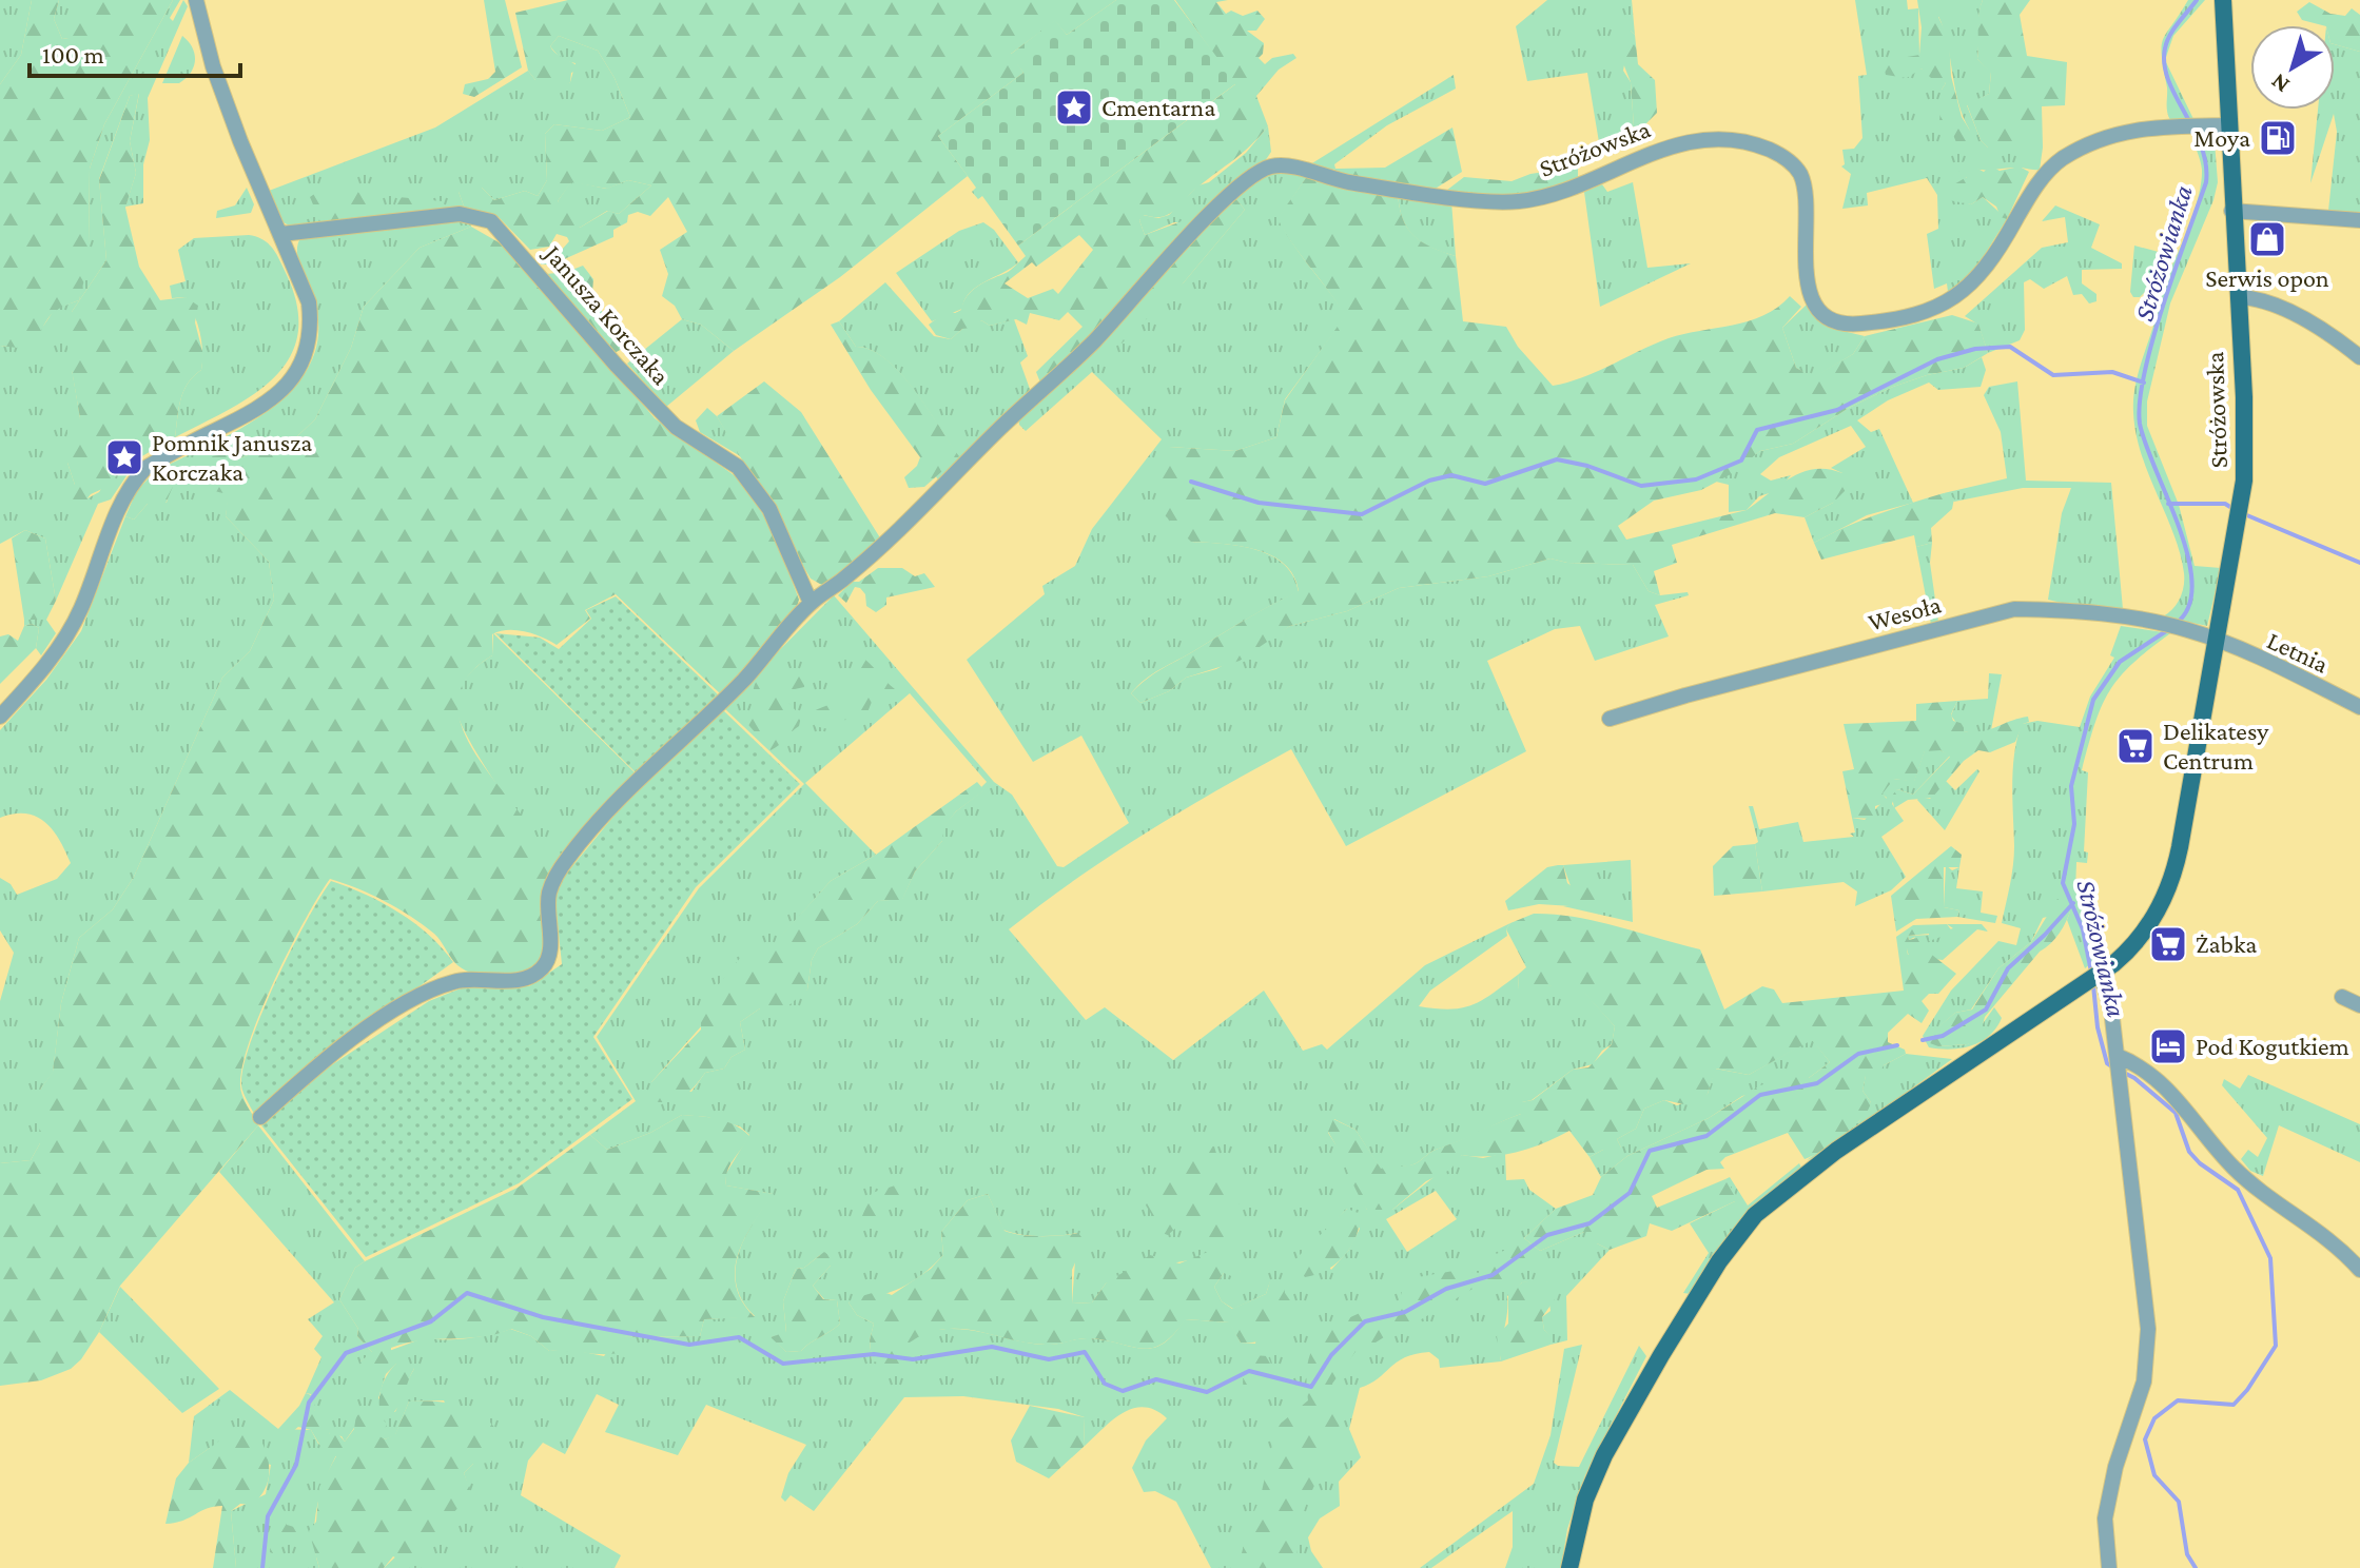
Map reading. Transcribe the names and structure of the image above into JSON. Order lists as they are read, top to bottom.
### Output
{
  "streets": {
    "main road": ["Stróżowska"],
    "street": ["Janusza Korczaka", "Wesoła", "Letnia"]
  },
  "crossings": [
    ["Stróżowska", "Janusza Korczaka"],
    ["Stróżowska", "Wesoła"],
    ["Stróżowska", "Letnia"],
    ["Wesoła", "Letnia"]
  ],
  "water": ["Stróżowianka"],
  "places": {
    "place": ["Cmentarna", "Pomnik Janusza Korczaka"],
    "fuel station": ["Moya"],
    "shop": ["Serwis opon"],
    "supermarket": ["Delikatesy Centrum", "Żabka"],
    "hotel": ["Pod Kogutkiem"]
  },
  "scale_bar": "100 m",
  "north": "bottom left"
}
